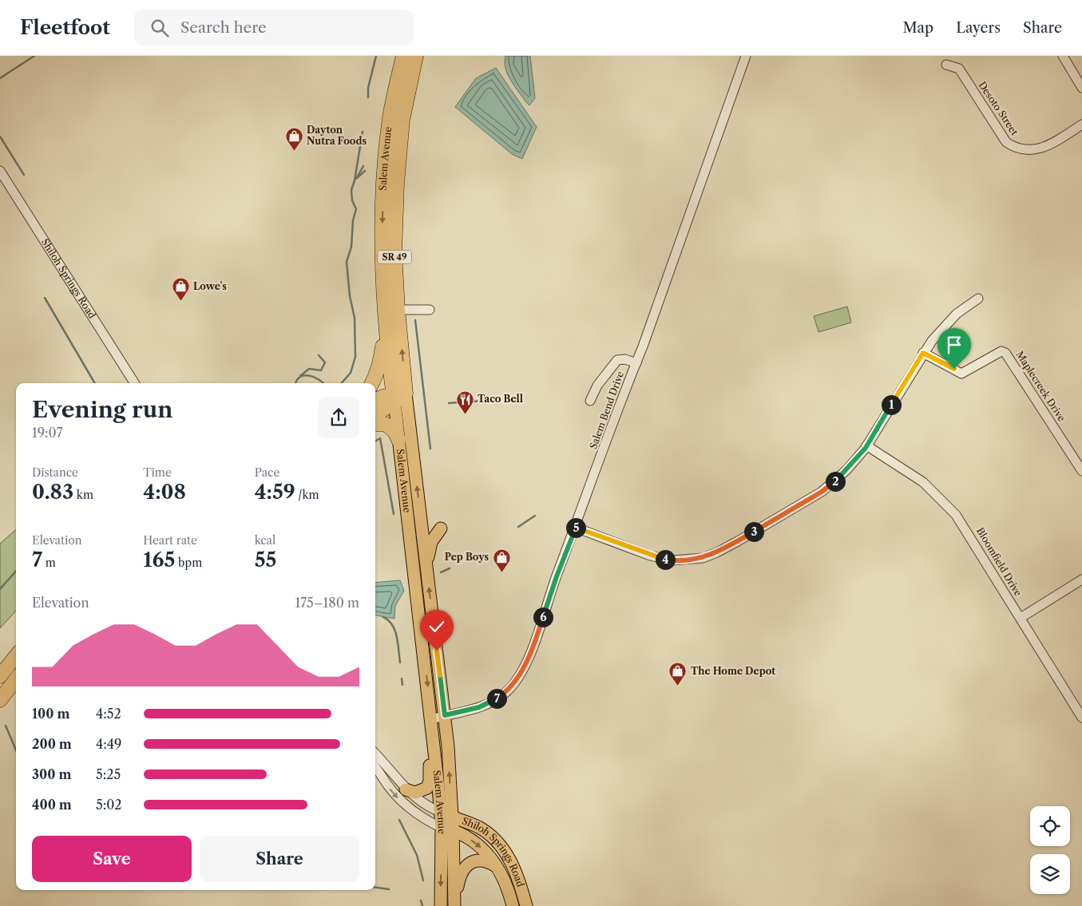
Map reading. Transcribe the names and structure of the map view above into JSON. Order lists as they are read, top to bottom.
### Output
{
  "streets": {
    "highway": ["Salem Avenue", "SR 49"],
    "main road": ["Shiloh Springs Road"],
    "street": [
      "Desoto Street",
      "Maplecreek Drive",
      "Salem Bend Drive",
      "Bloomfield Drive"
    ]
  },
  "crossings": [
    ["Salem Avenue", "SR 49"],
    ["Salem Avenue", "Shiloh Springs Road"],
    ["Salem Avenue", "Salem Bend Drive"]
  ],
  "places": {
    "shop": [
      "Dayton Nutra Foods",
      "Lowe's",
      "Pep Boys",
      "The Home Depot"
    ],
    "restaurant": ["Taco Bell"]
  },
  "page": {
    "header": "Fleetfoot",
    "search": "Search here",
    "nav": ["Map", "Layers", "Share"],
    "heading": ["Evening run", "19:07"],
    "pins": [
      "1",
      "2",
      "5",
      "3",
      "4",
      "6",
      "7"
    ],
    "stats": [
      ["Distance", "0.83 km"],
      ["Time", "4:08"],
      ["Pace", "4:59 /km"],
      ["Elevation", "7 m"],
      ["Heart rate", "165 bpm"],
      ["kcal", "55"]
    ],
    "chart": ["Elevation", "175–180 m"],
    "list": [
      {
        "name": "100 m",
        "note": "4:52"
      },
      {
        "name": "200 m",
        "note": "4:49"
      },
      {
        "name": "300 m",
        "note": "5:25"
      },
      {
        "name": "400 m",
        "note": "5:02"
      }
    ],
    "buttons": ["Save", "Share"]
  }
}
